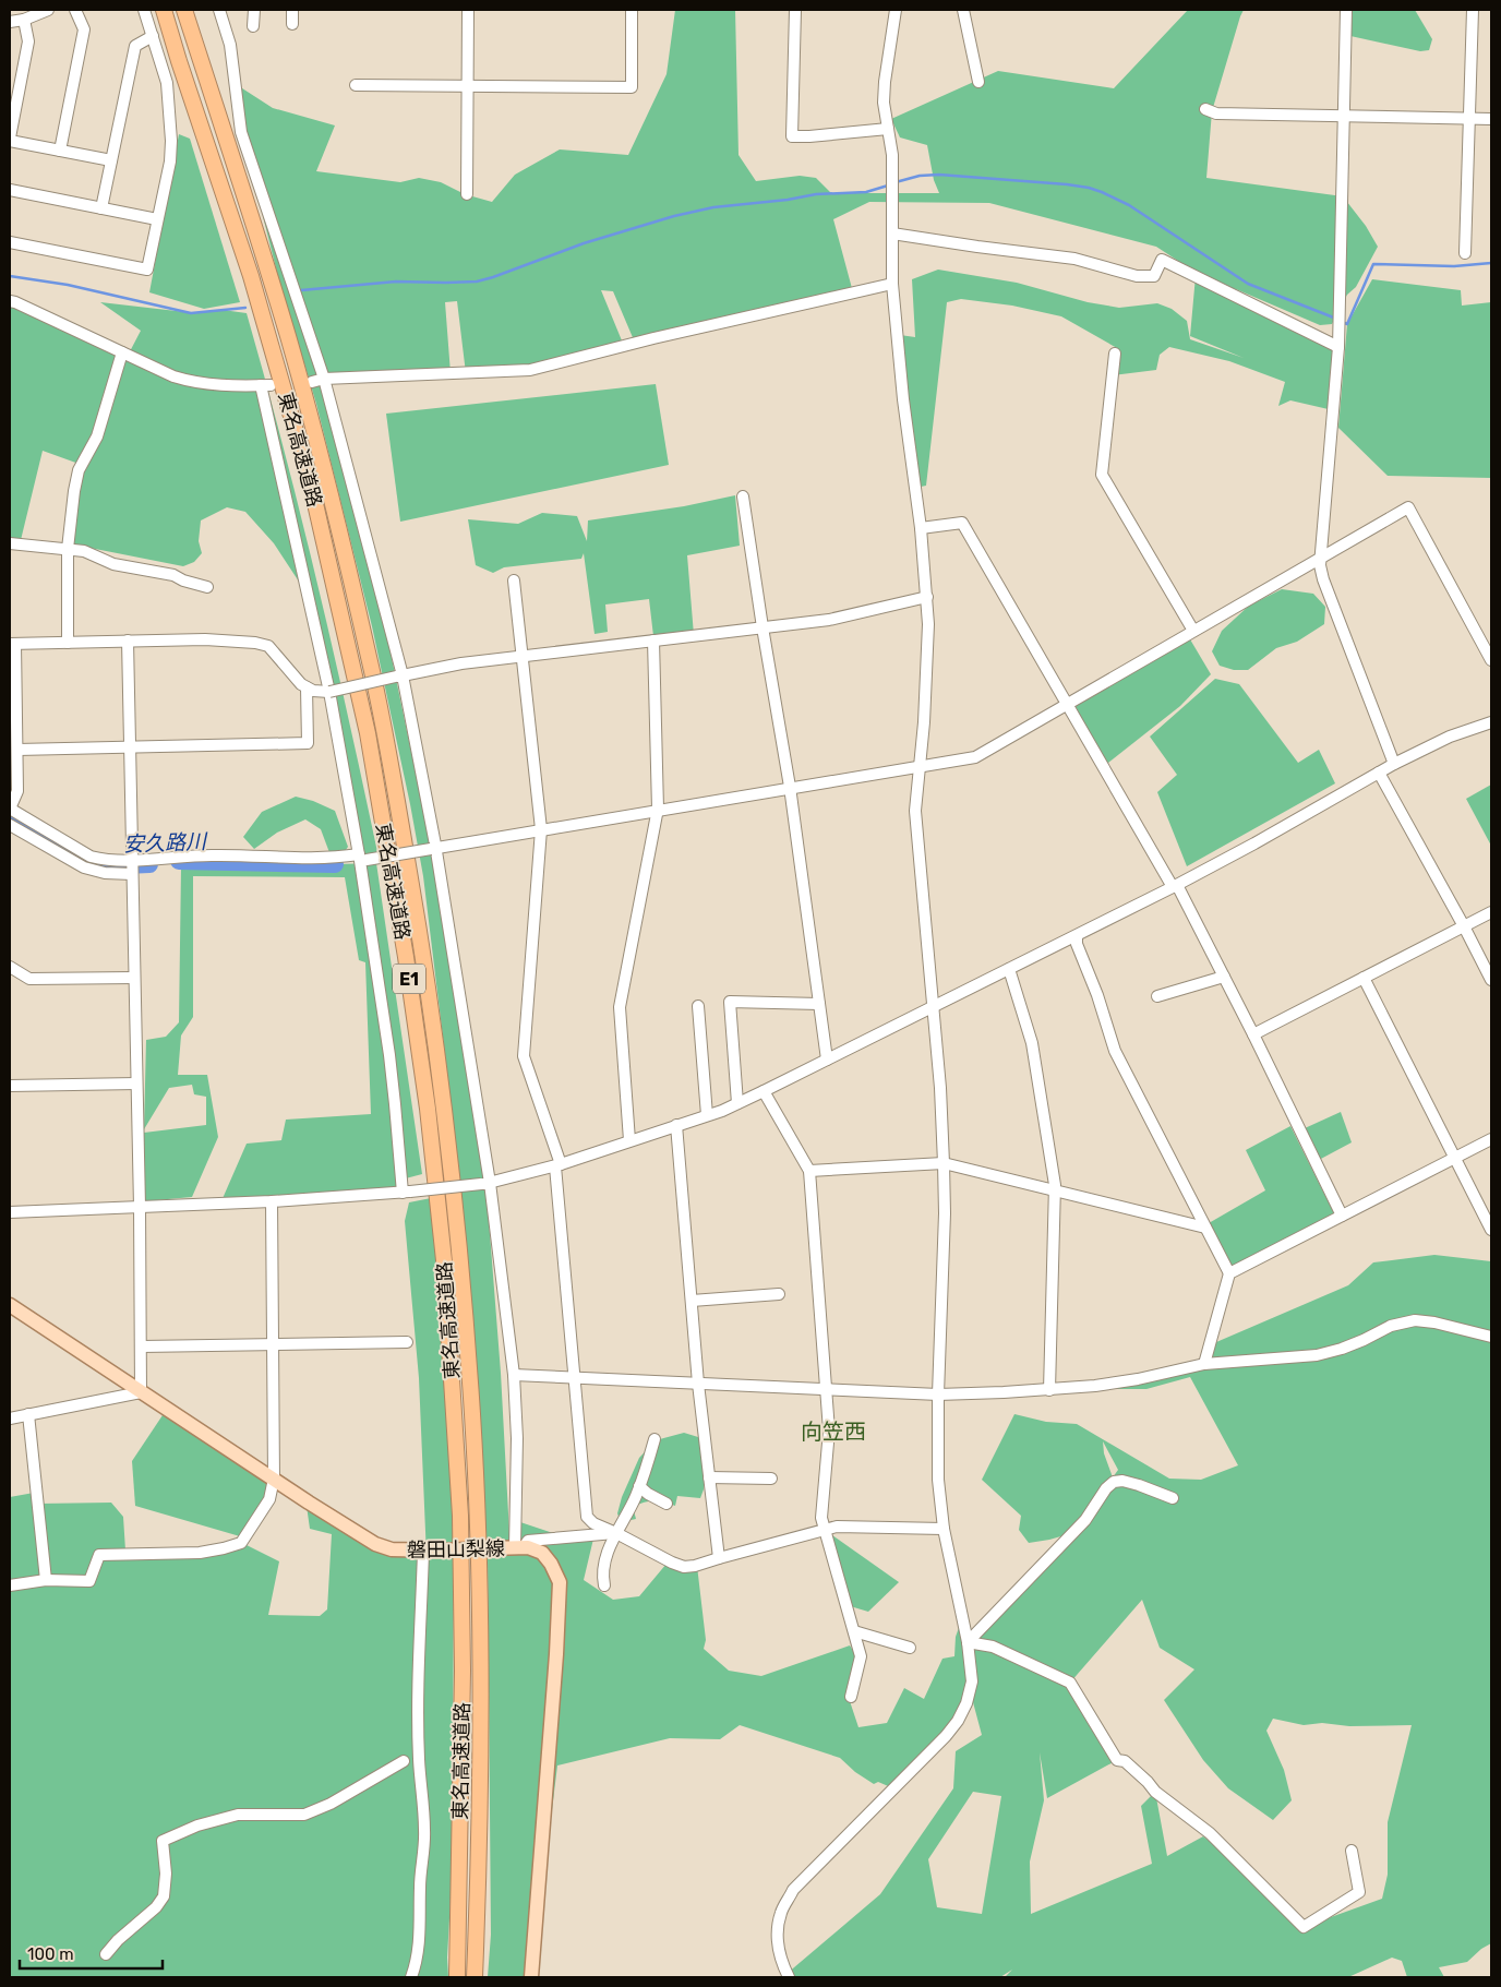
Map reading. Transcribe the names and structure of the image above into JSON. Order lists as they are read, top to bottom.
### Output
{
  "streets": {
    "highway": ["東名高速道路", "E1"],
    "main road": ["磐田山梨線"]
  },
  "districts": ["向笠西"],
  "water": ["安久路川"],
  "scale_bar": "100 m"
}
